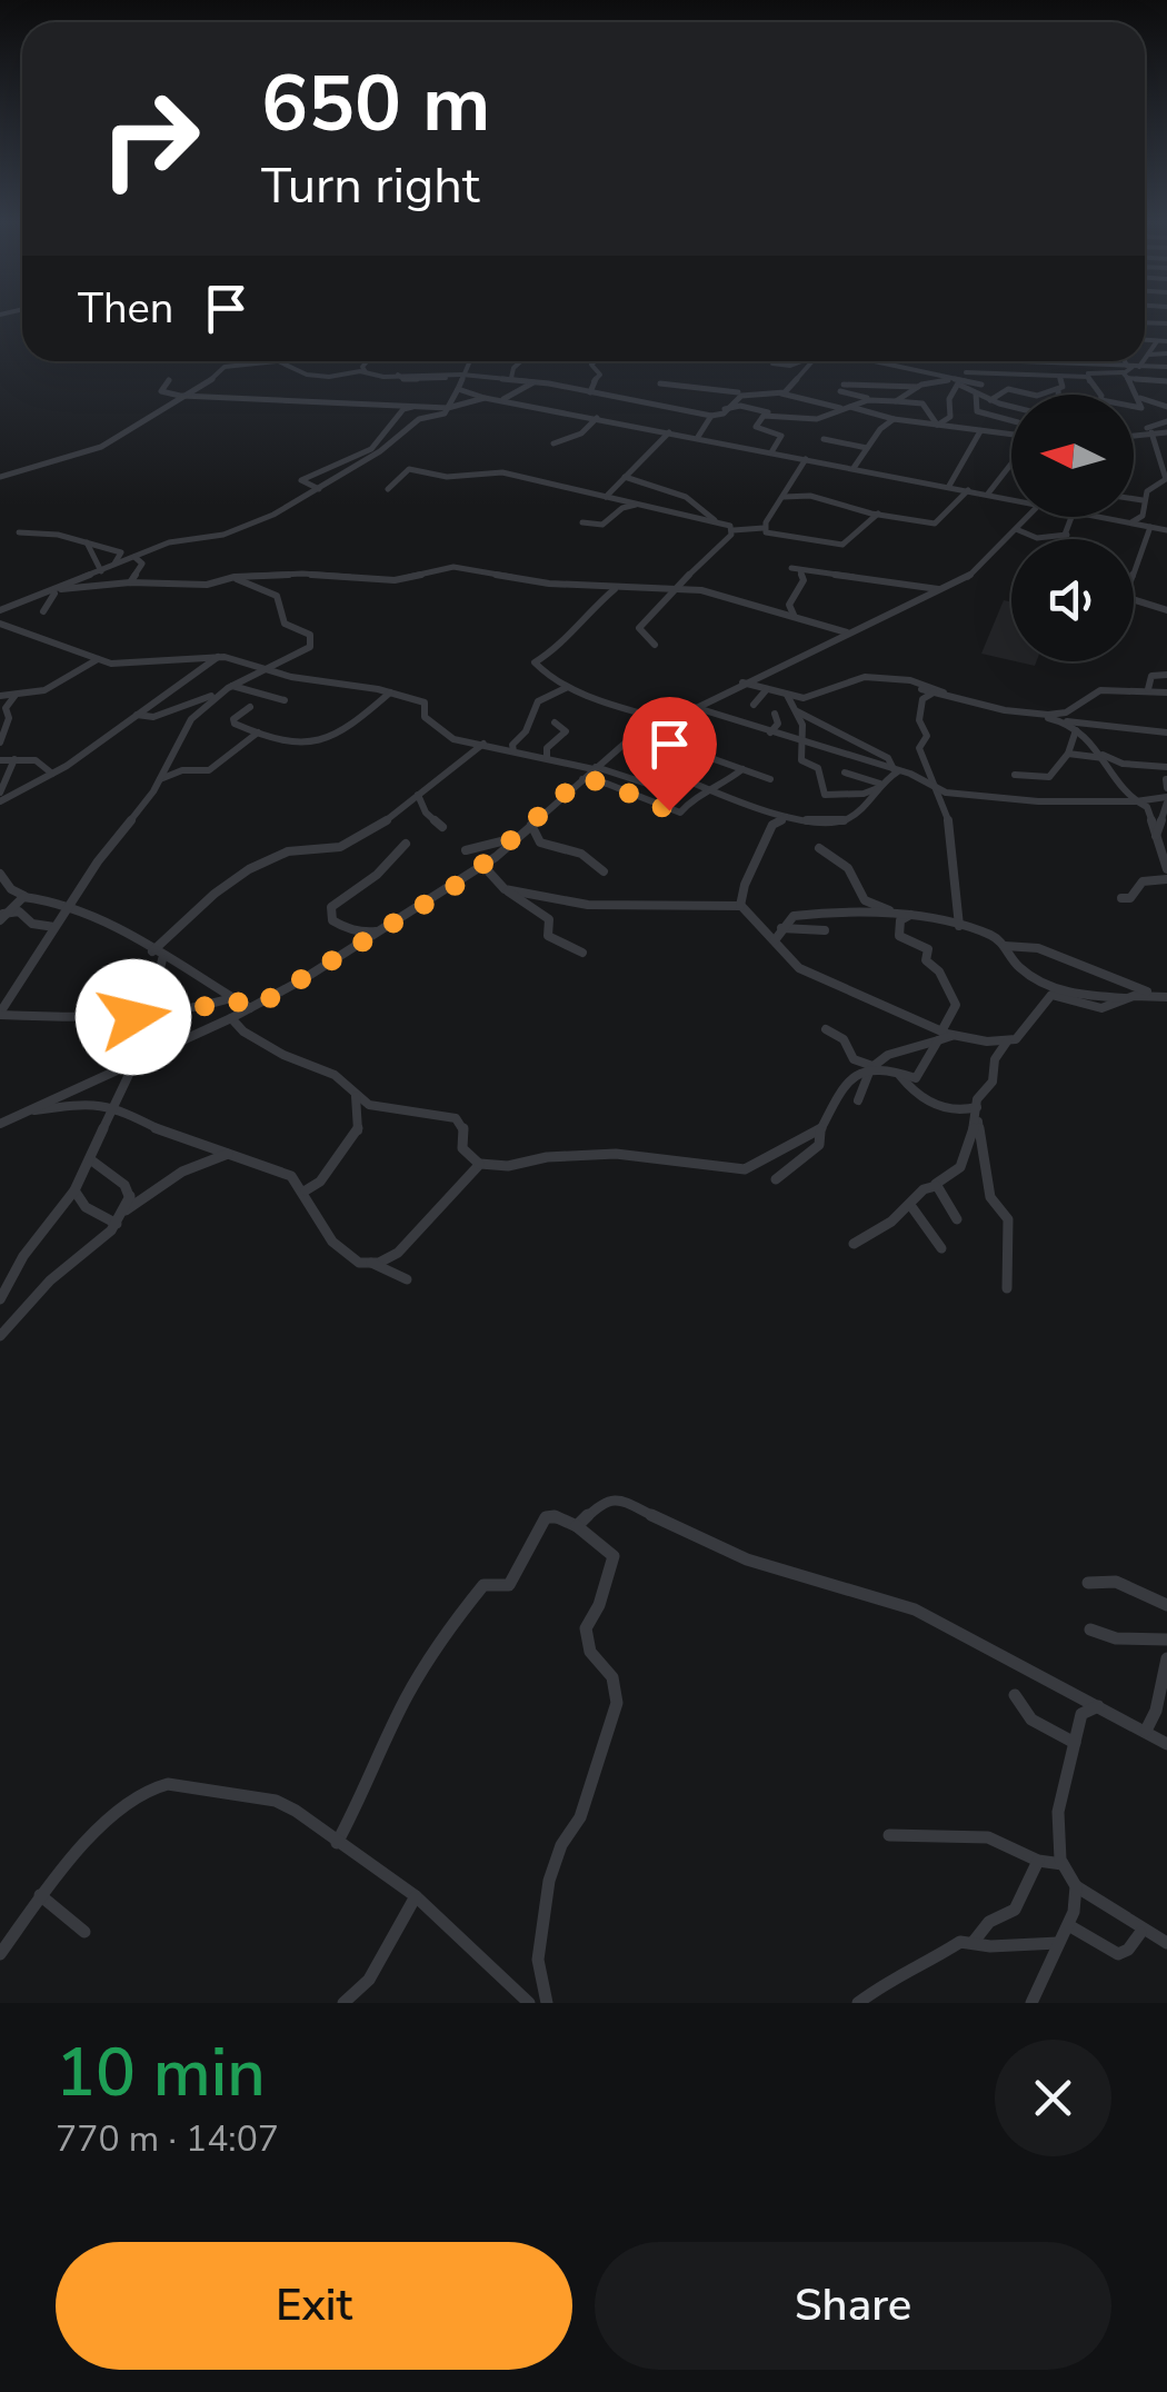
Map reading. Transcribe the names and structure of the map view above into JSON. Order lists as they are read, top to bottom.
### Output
{
  "north": "left",
  "page": {
    "turn": ["650 m", "Turn right"],
    "then": "Then",
    "heading": ["10 min", "770 m · 14:07"],
    "buttons": ["Exit", "Share"]
  }
}
